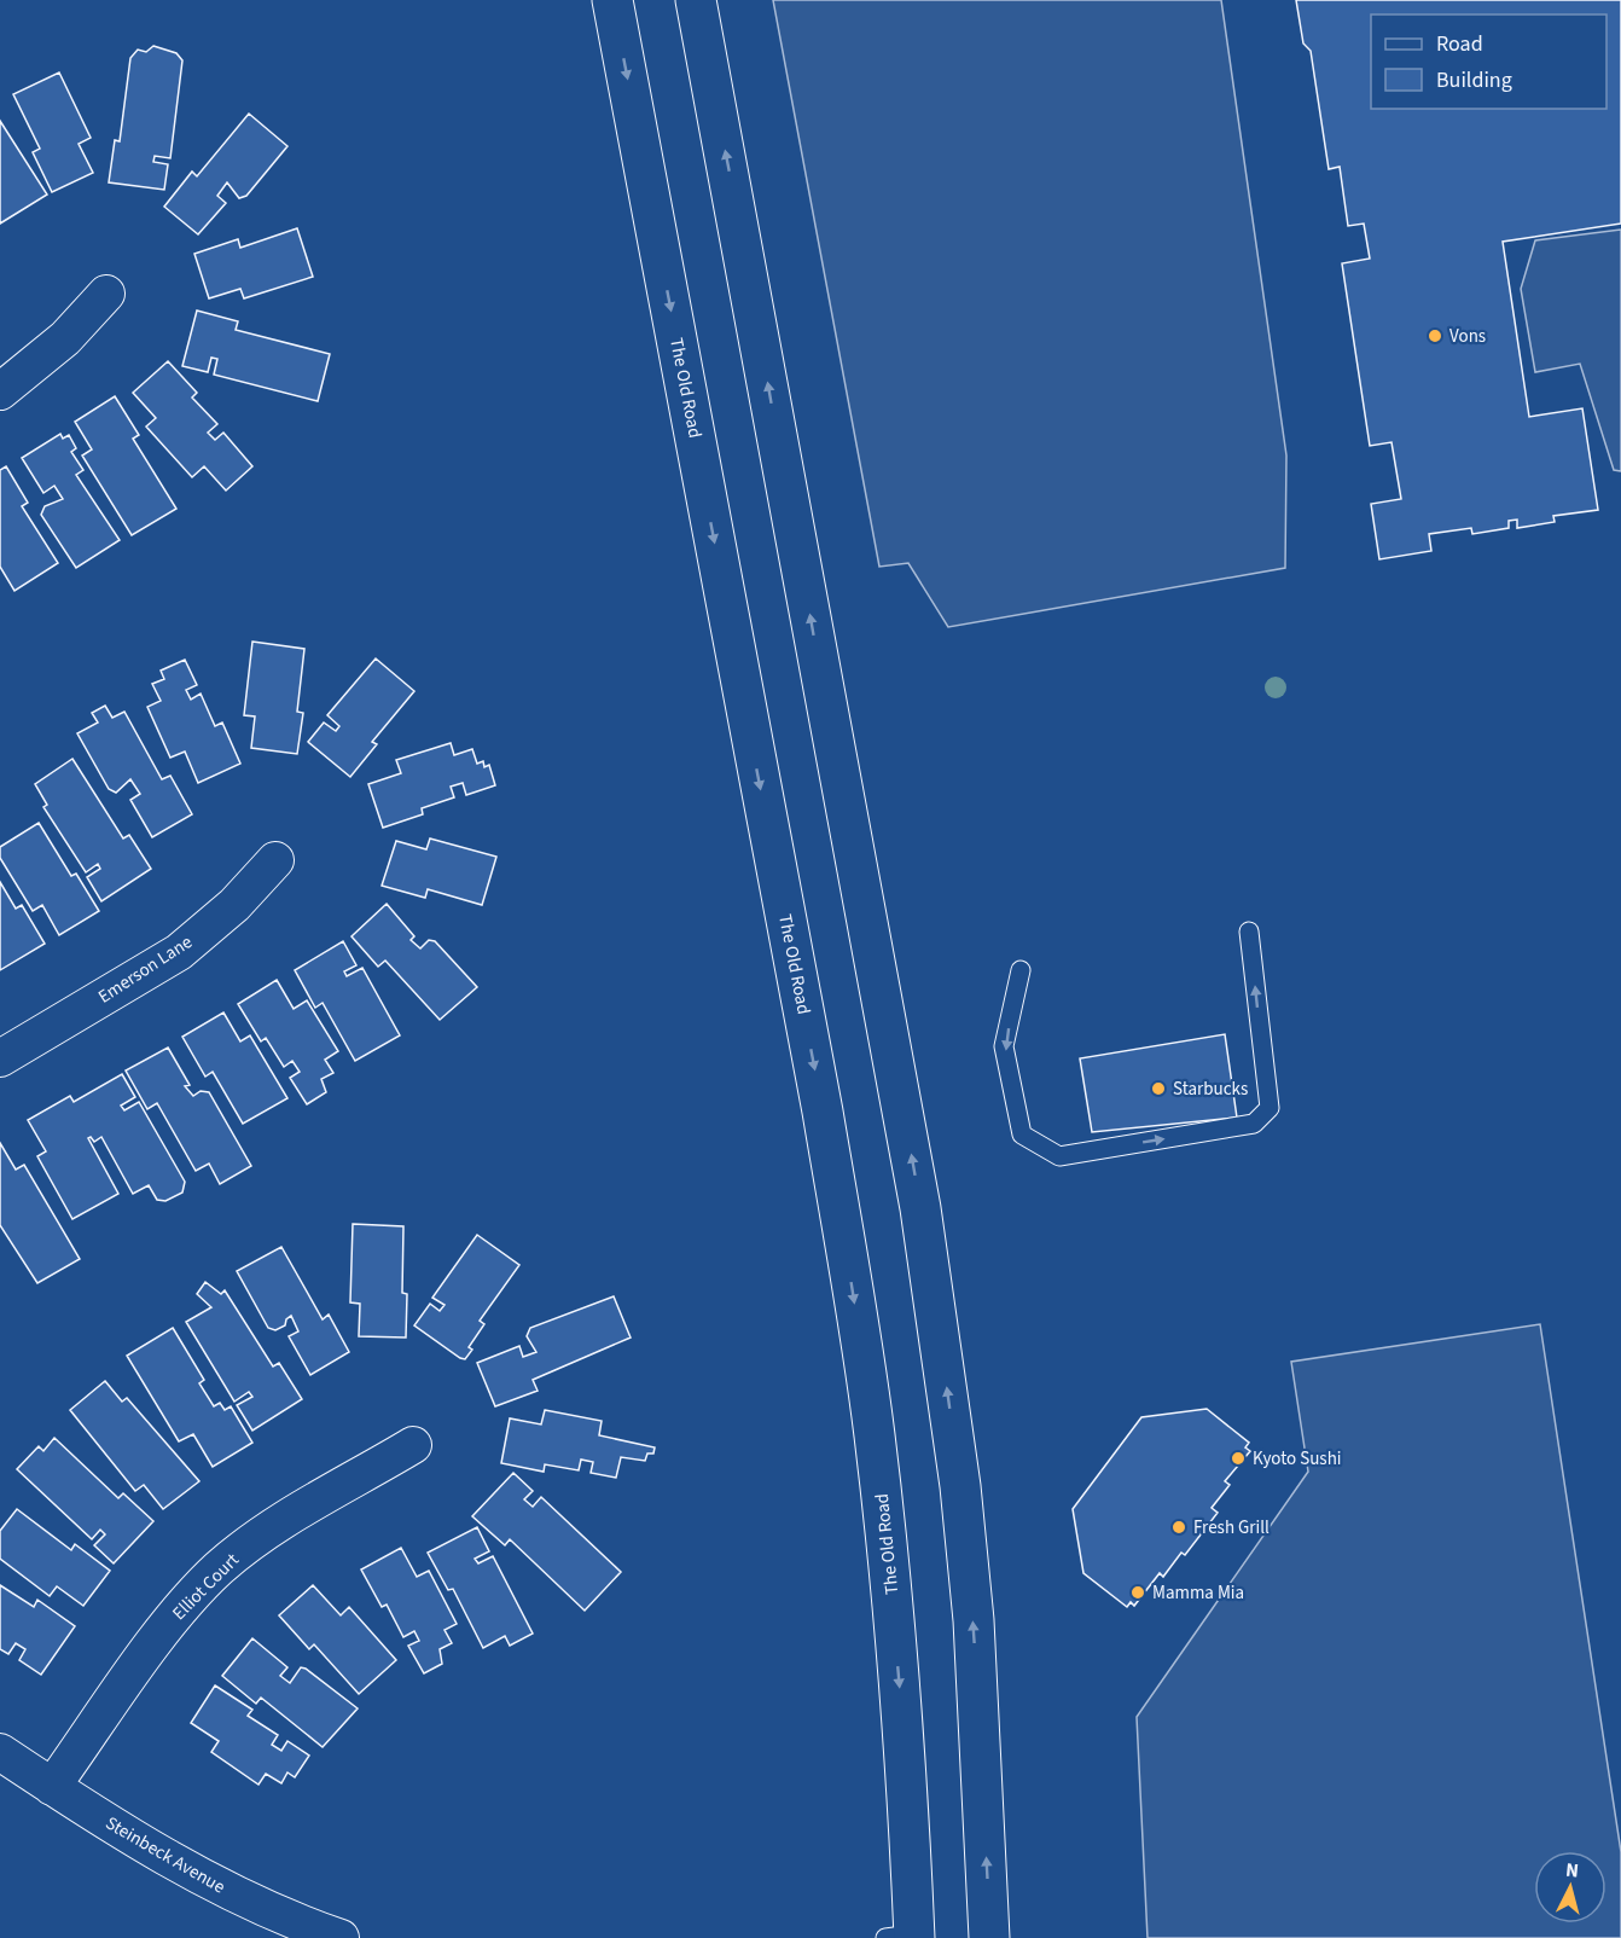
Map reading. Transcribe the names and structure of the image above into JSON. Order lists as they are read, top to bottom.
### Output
{
  "streets": {
    "main road": ["The Old Road"],
    "street": ["Emerson Lane", "Elliot Court", "Steinbeck Avenue"]
  },
  "crossings": [
    ["Elliot Court", "Steinbeck Avenue"]
  ],
  "places": [
    "Vons",
    "Starbucks",
    "Kyoto Sushi",
    "Fresh Grill",
    "Mamma Mia"
  ],
  "legend": ["Road", "Building"],
  "north": "top"
}
